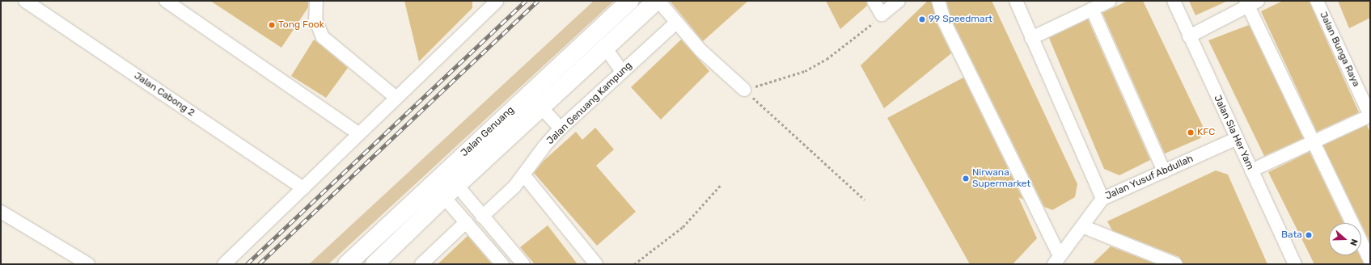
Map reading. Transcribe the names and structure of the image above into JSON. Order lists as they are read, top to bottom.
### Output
{
  "streets": {
    "highway": ["Jalan Genuang"],
    "street": [
      "Jalan Bunga Raya",
      "Jalan Cabong 2",
      "Jalan Genuang Kampung",
      "Jalan Sia Her Yam",
      "Jalan Yusuf Abdullah"
    ]
  },
  "crossings": [
    ["Jalan Sia Her Yam", "Jalan Yusuf Abdullah"]
  ],
  "places": [
    "99 Speedmart",
    "Tong Fook",
    "KFC",
    "Nirwana Supermarket",
    "Bata"
  ],
  "north": "right"
}
